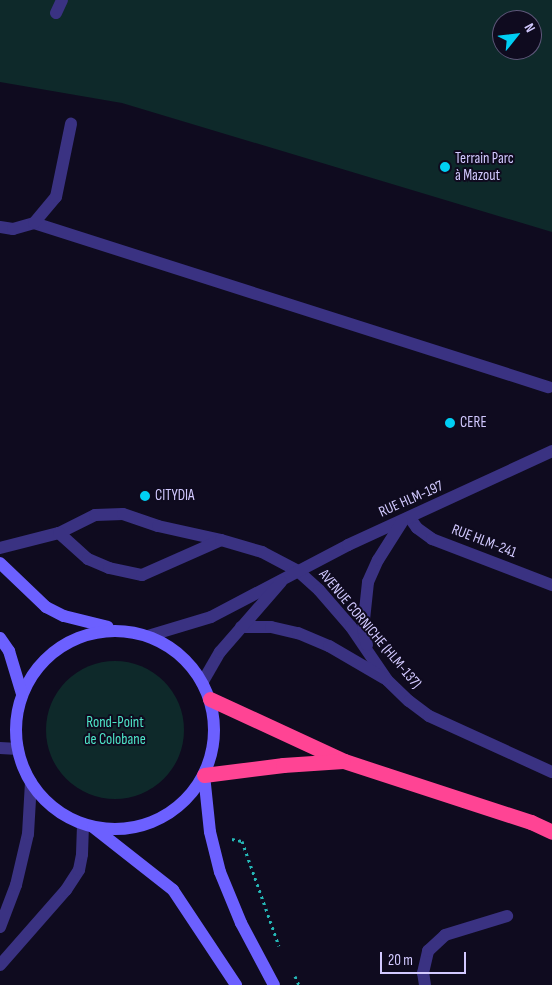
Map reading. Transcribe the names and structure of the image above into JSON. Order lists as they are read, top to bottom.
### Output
{
  "streets": {
    "street": ["RUE HLM-197", "RUE HLM-241", "AVENUE CORNICHE (HLM-137)"]
  },
  "crossings": [
    ["RUE HLM-197", "RUE HLM-241"],
    ["RUE HLM-197", "AVENUE CORNICHE (HLM-137)"]
  ],
  "parks": ["Rond-Point de Colobane"],
  "places": ["Terrain Parc à Mazout", "CERE", "CITYDIA"],
  "scale_bar": "20 m",
  "north": "top right"
}
